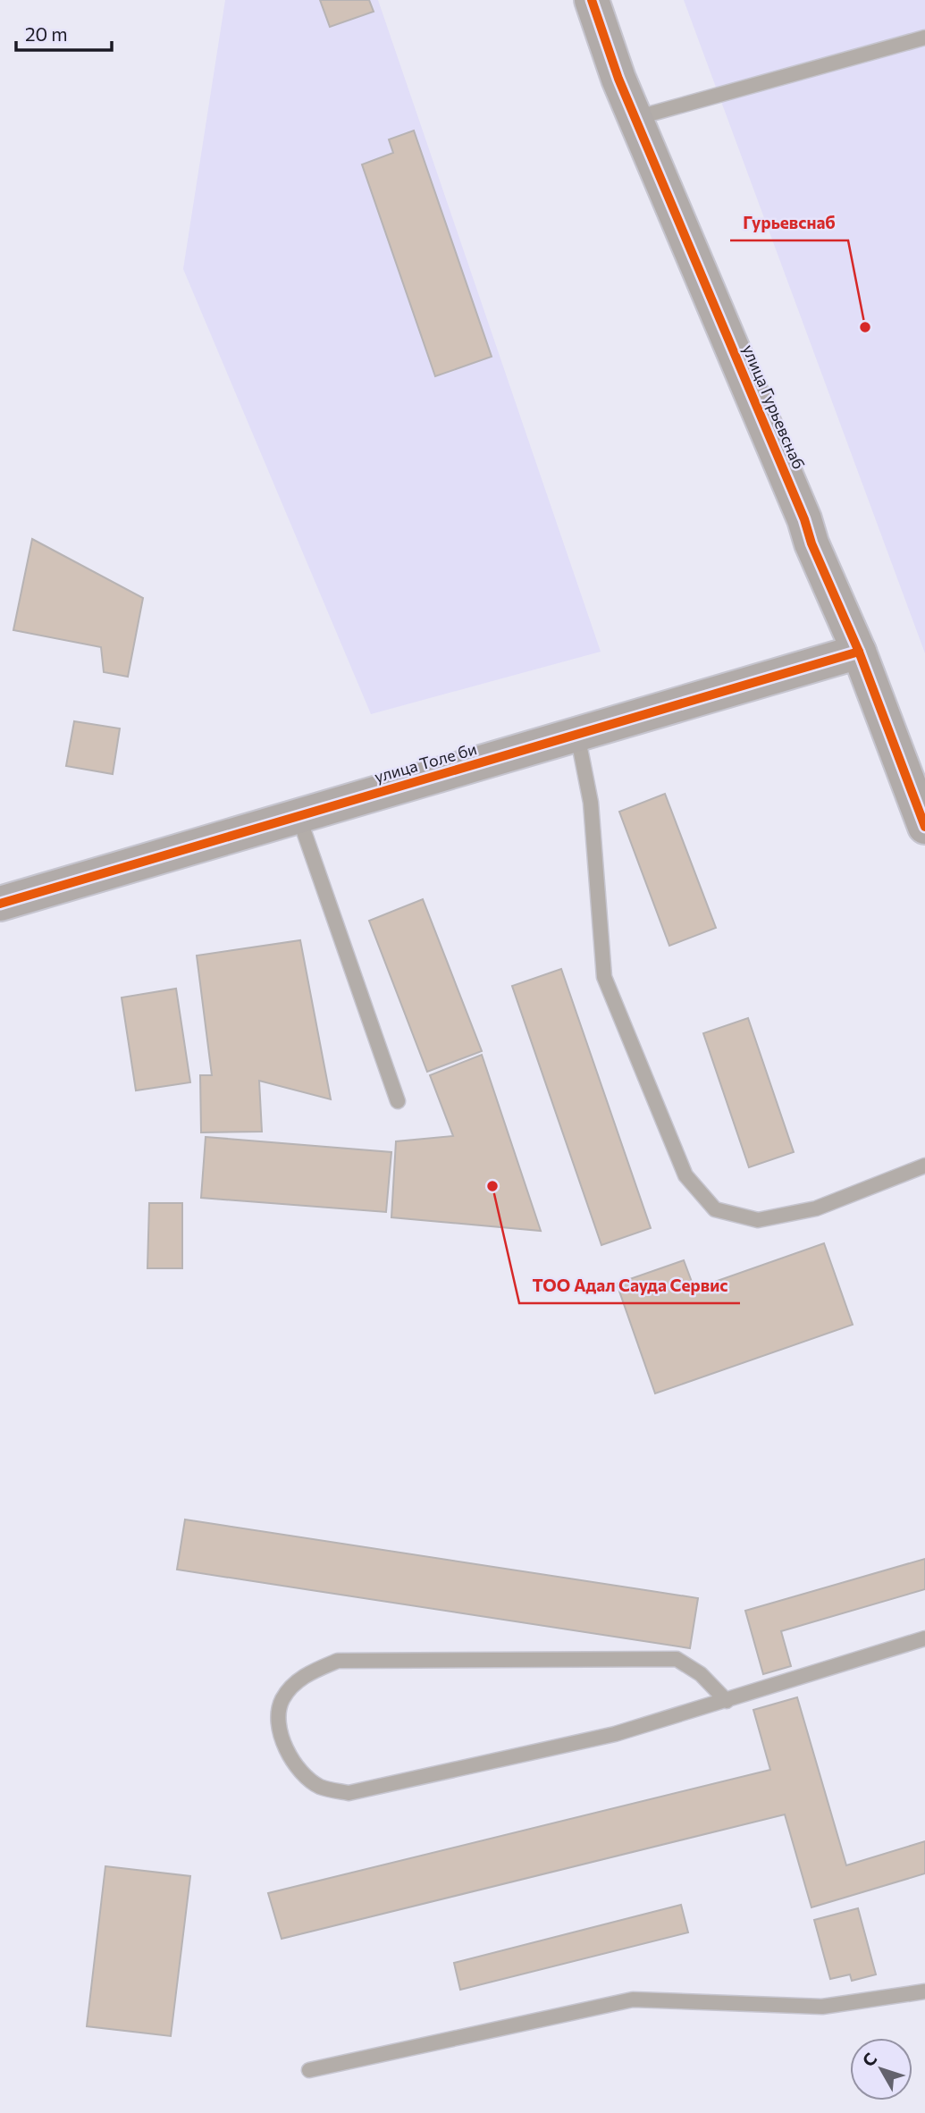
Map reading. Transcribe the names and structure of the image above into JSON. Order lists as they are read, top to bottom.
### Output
{
  "streets": {
    "street": ["улица Гурьевснаб", "улица Толе би"]
  },
  "crossings": [
    ["улица Гурьевснаб", "улица Толе би"]
  ],
  "places": ["Гурьевснаб", "ТОО Адал Сауда Сервис"],
  "scale_bar": "20 m",
  "north": "top left"
}
